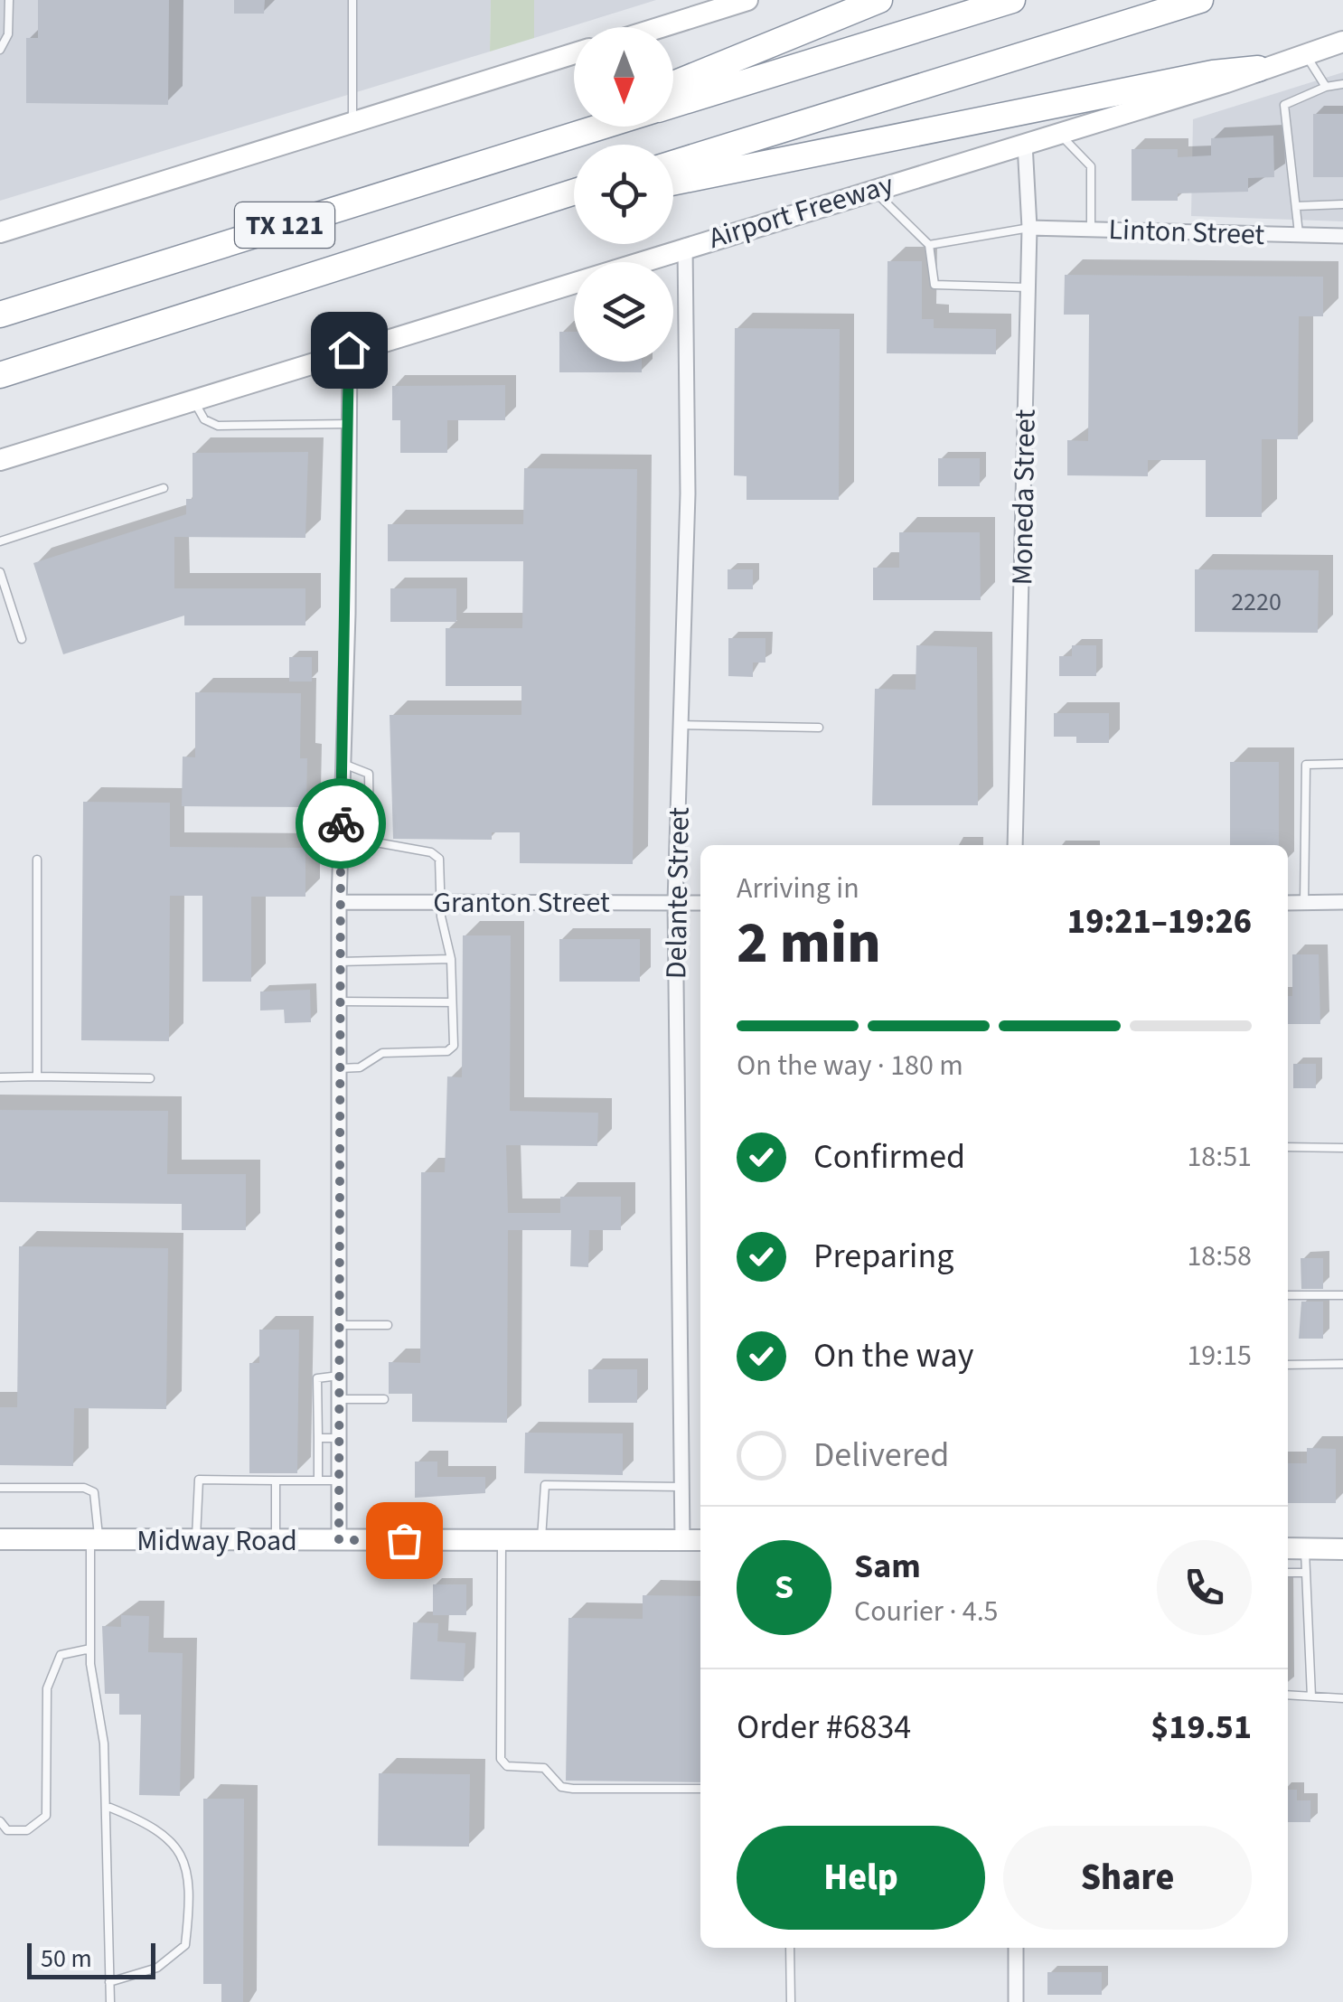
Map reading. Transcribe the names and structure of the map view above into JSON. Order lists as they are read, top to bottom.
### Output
{
  "streets": {
    "highway": ["TX 121"],
    "main road": ["Airport Freeway", "Midway Road"],
    "street": [
      "Linton Street",
      "Moneda Street",
      "Delante Street",
      "Granton Street"
    ]
  },
  "crossings": [
    ["Airport Freeway", "Moneda Street"],
    ["Airport Freeway", "Delante Street"],
    ["Linton Street", "Moneda Street"],
    ["Delante Street", "Granton Street"],
    ["Delante Street", "Midway Road"]
  ],
  "house_numbers": ["2220"],
  "scale_bar": "50 m",
  "north": "bottom",
  "page": {
    "heading": ["2 min", "Arriving in", "19:21–19:26"],
    "panel": [
      "Sam",
      "Courier · 4.5",
      "Order #6834",
      "$19.51"
    ],
    "bar": "On the way · 180 m",
    "list": [
      ["Confirmed", "18:51"],
      ["Preparing", "18:58"],
      ["On the way", "19:15"],
      "Delivered"
    ],
    "round": "S",
    "buttons": ["Help", "Share"],
    "scale": "50 m"
  }
}
